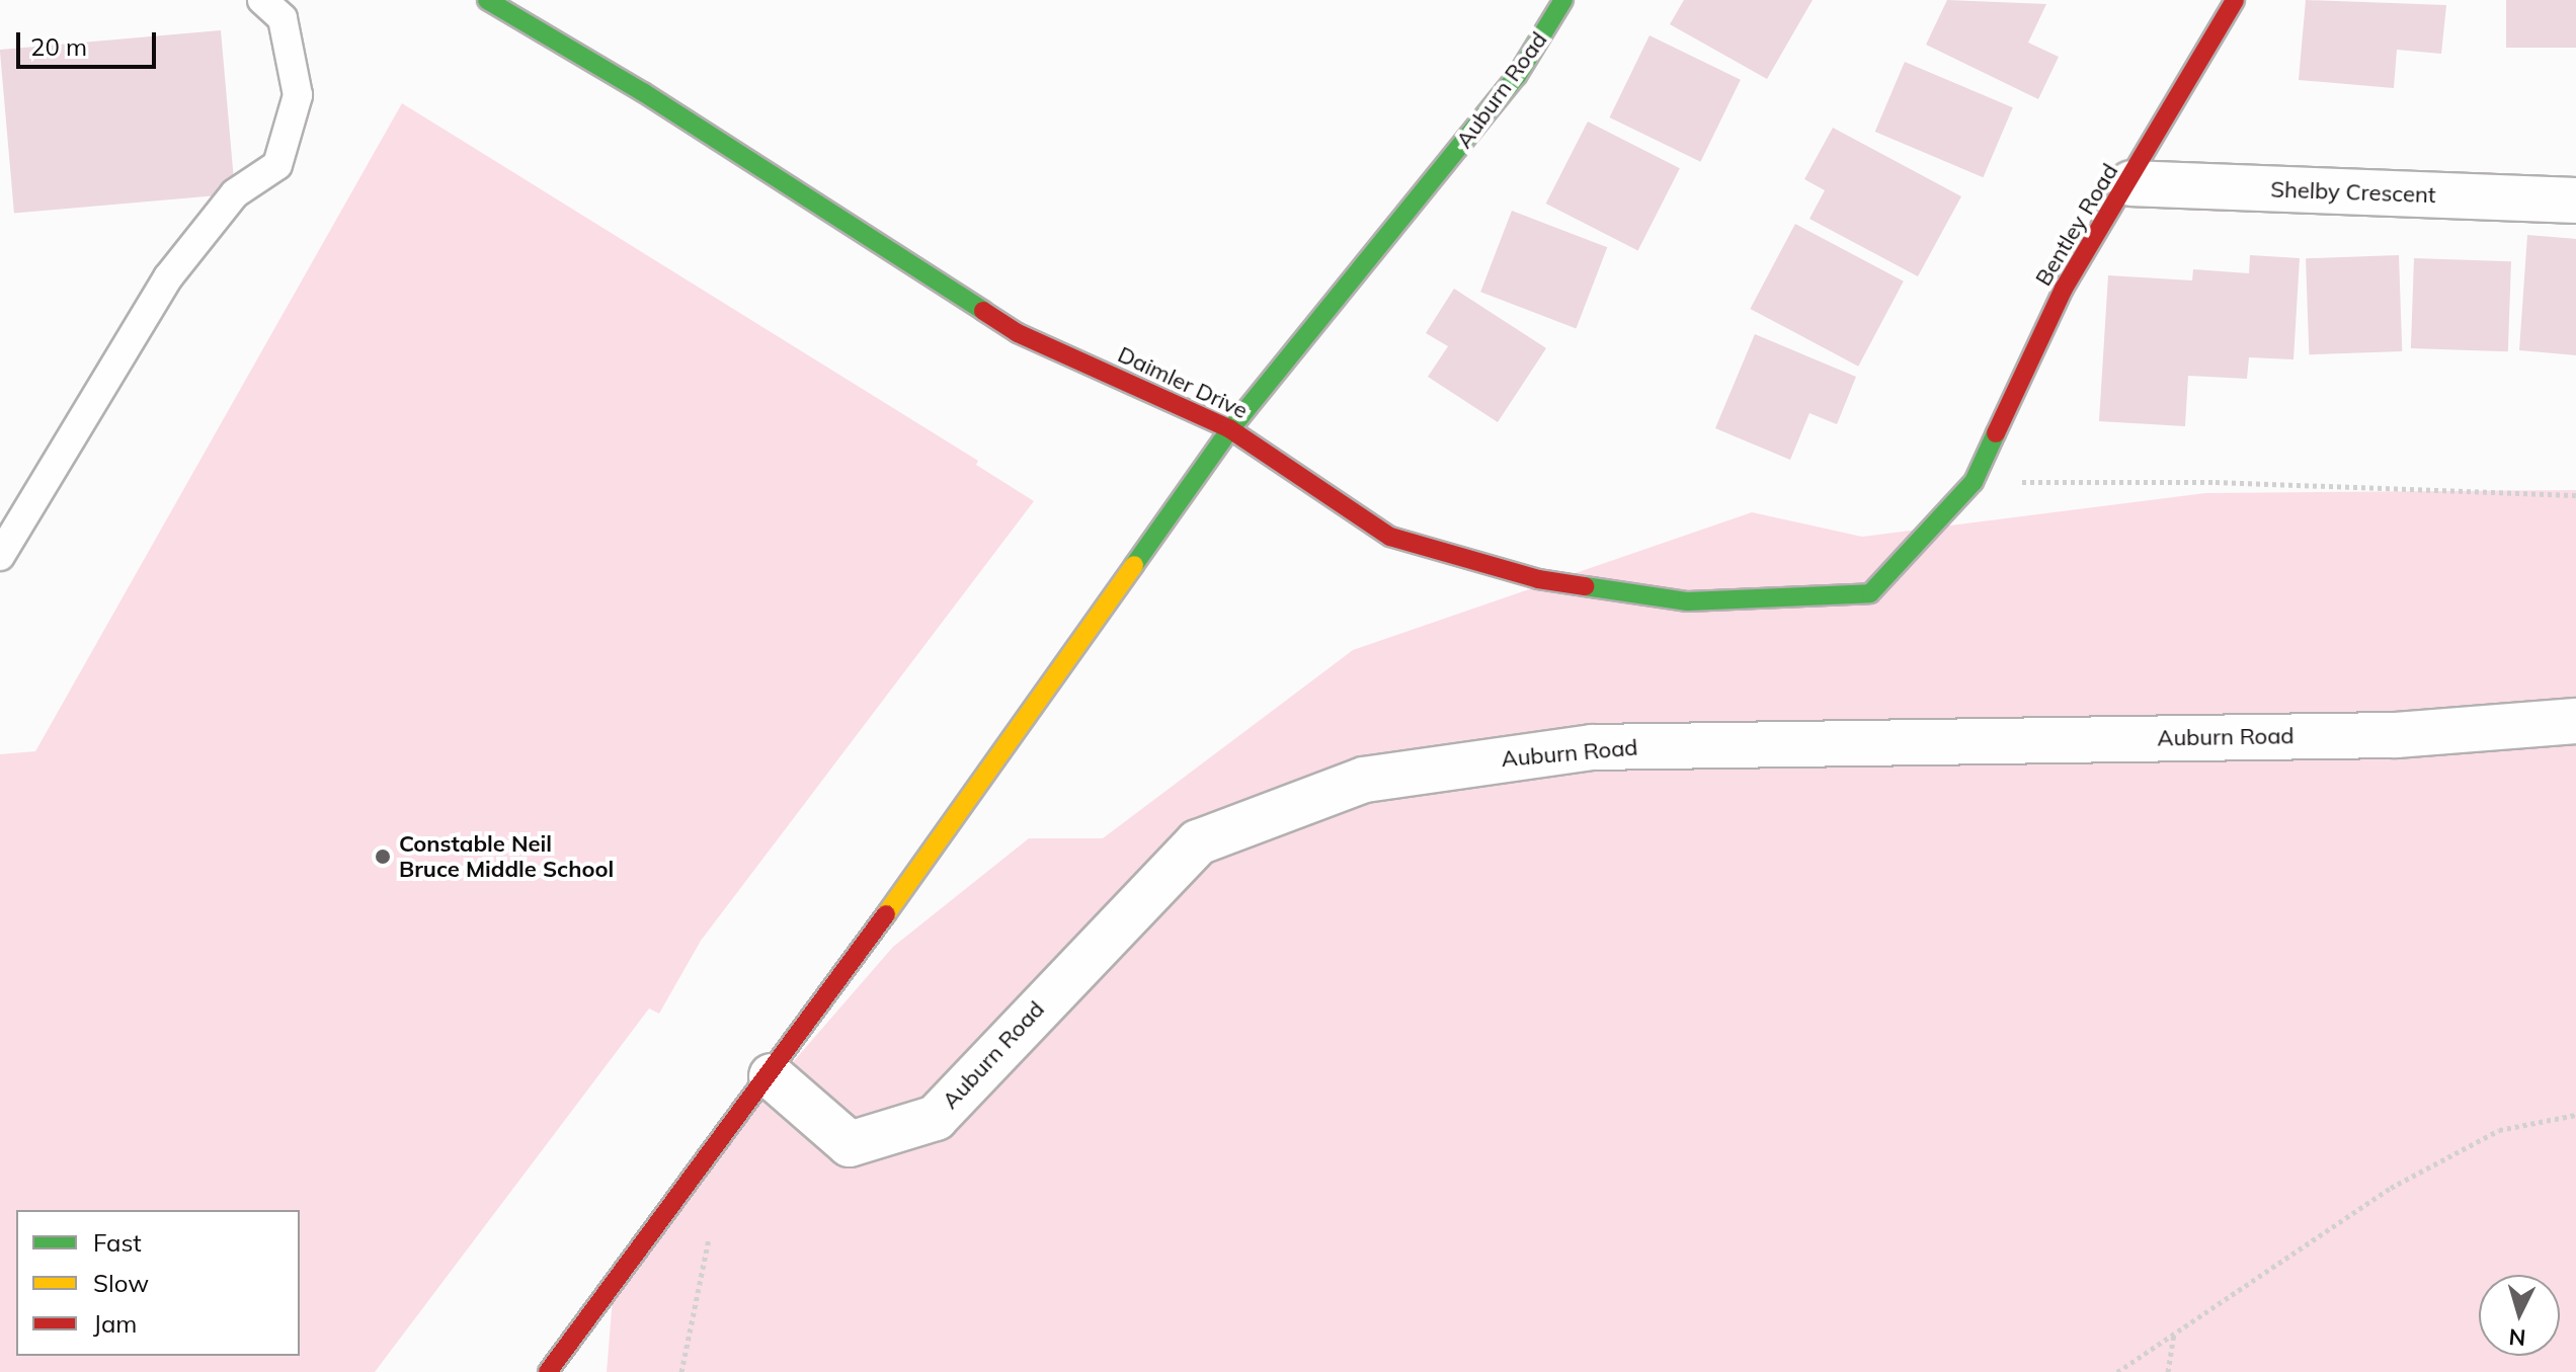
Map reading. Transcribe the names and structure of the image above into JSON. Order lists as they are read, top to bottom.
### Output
{
  "streets": {
    "street": [
      "Auburn Road",
      "Shelby Crescent",
      "Bentley Road",
      "Daimler Drive"
    ]
  },
  "crossings": [
    ["Auburn Road", "Daimler Drive"],
    ["Shelby Crescent", "Bentley Road"],
    ["Bentley Road", "Daimler Drive"]
  ],
  "places": ["Constable Neil Bruce Middle School"],
  "legend": ["Fast", "Slow", "Jam"],
  "scale_bar": "20 m",
  "north": "bottom"
}
